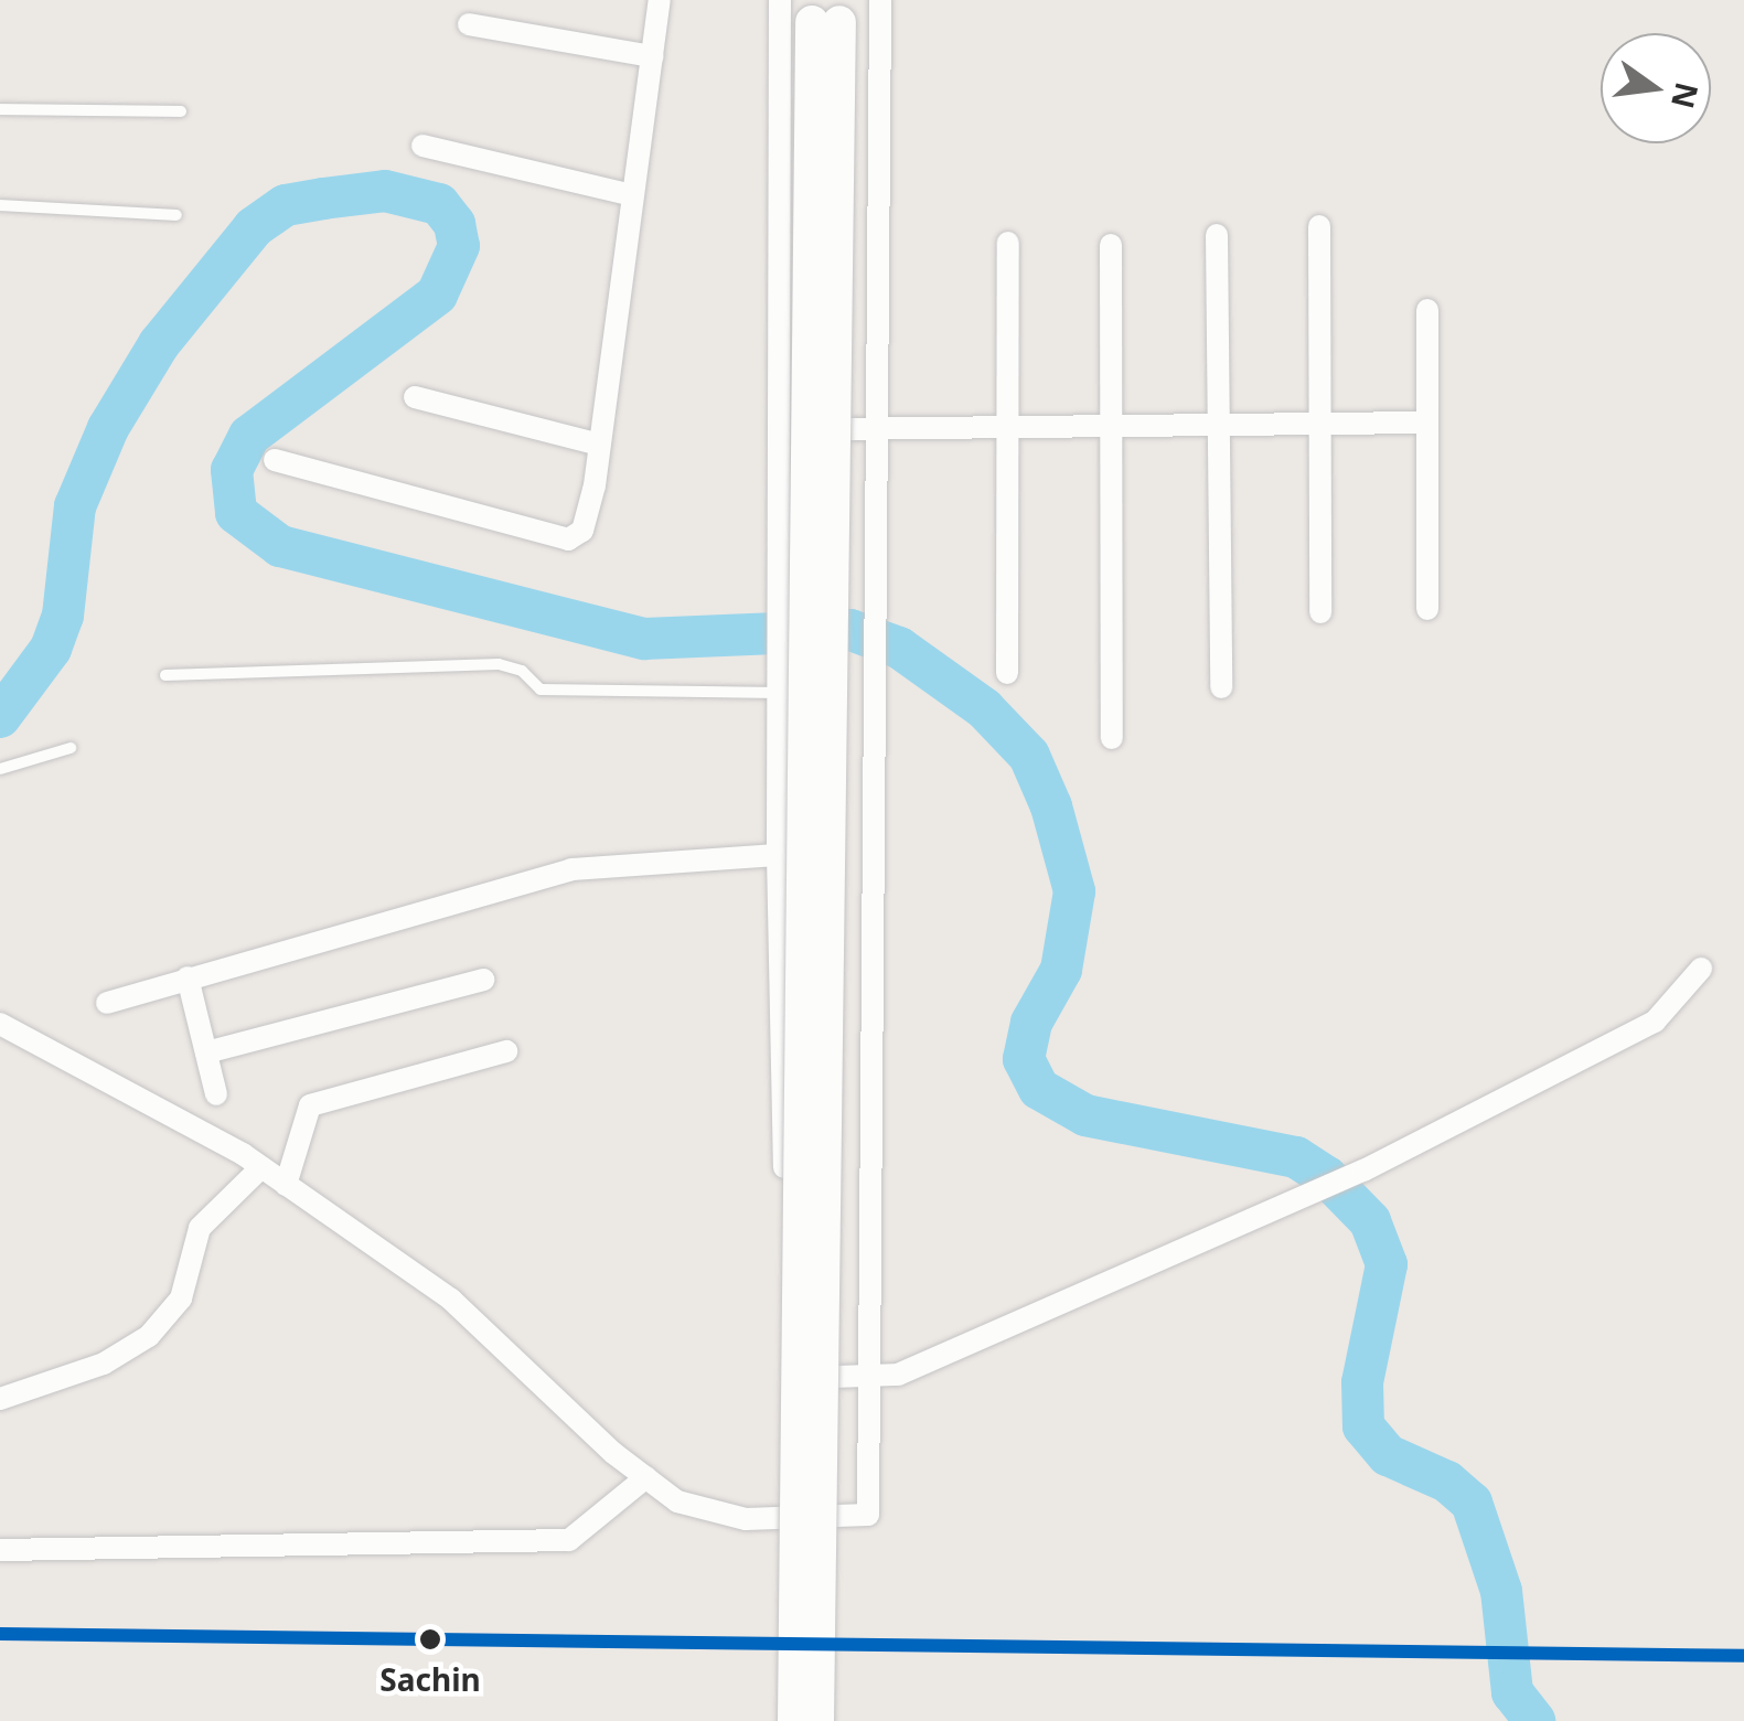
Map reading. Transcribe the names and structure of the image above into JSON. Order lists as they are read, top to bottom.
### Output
{
  "places": ["Sachin"],
  "north": "right"
}
